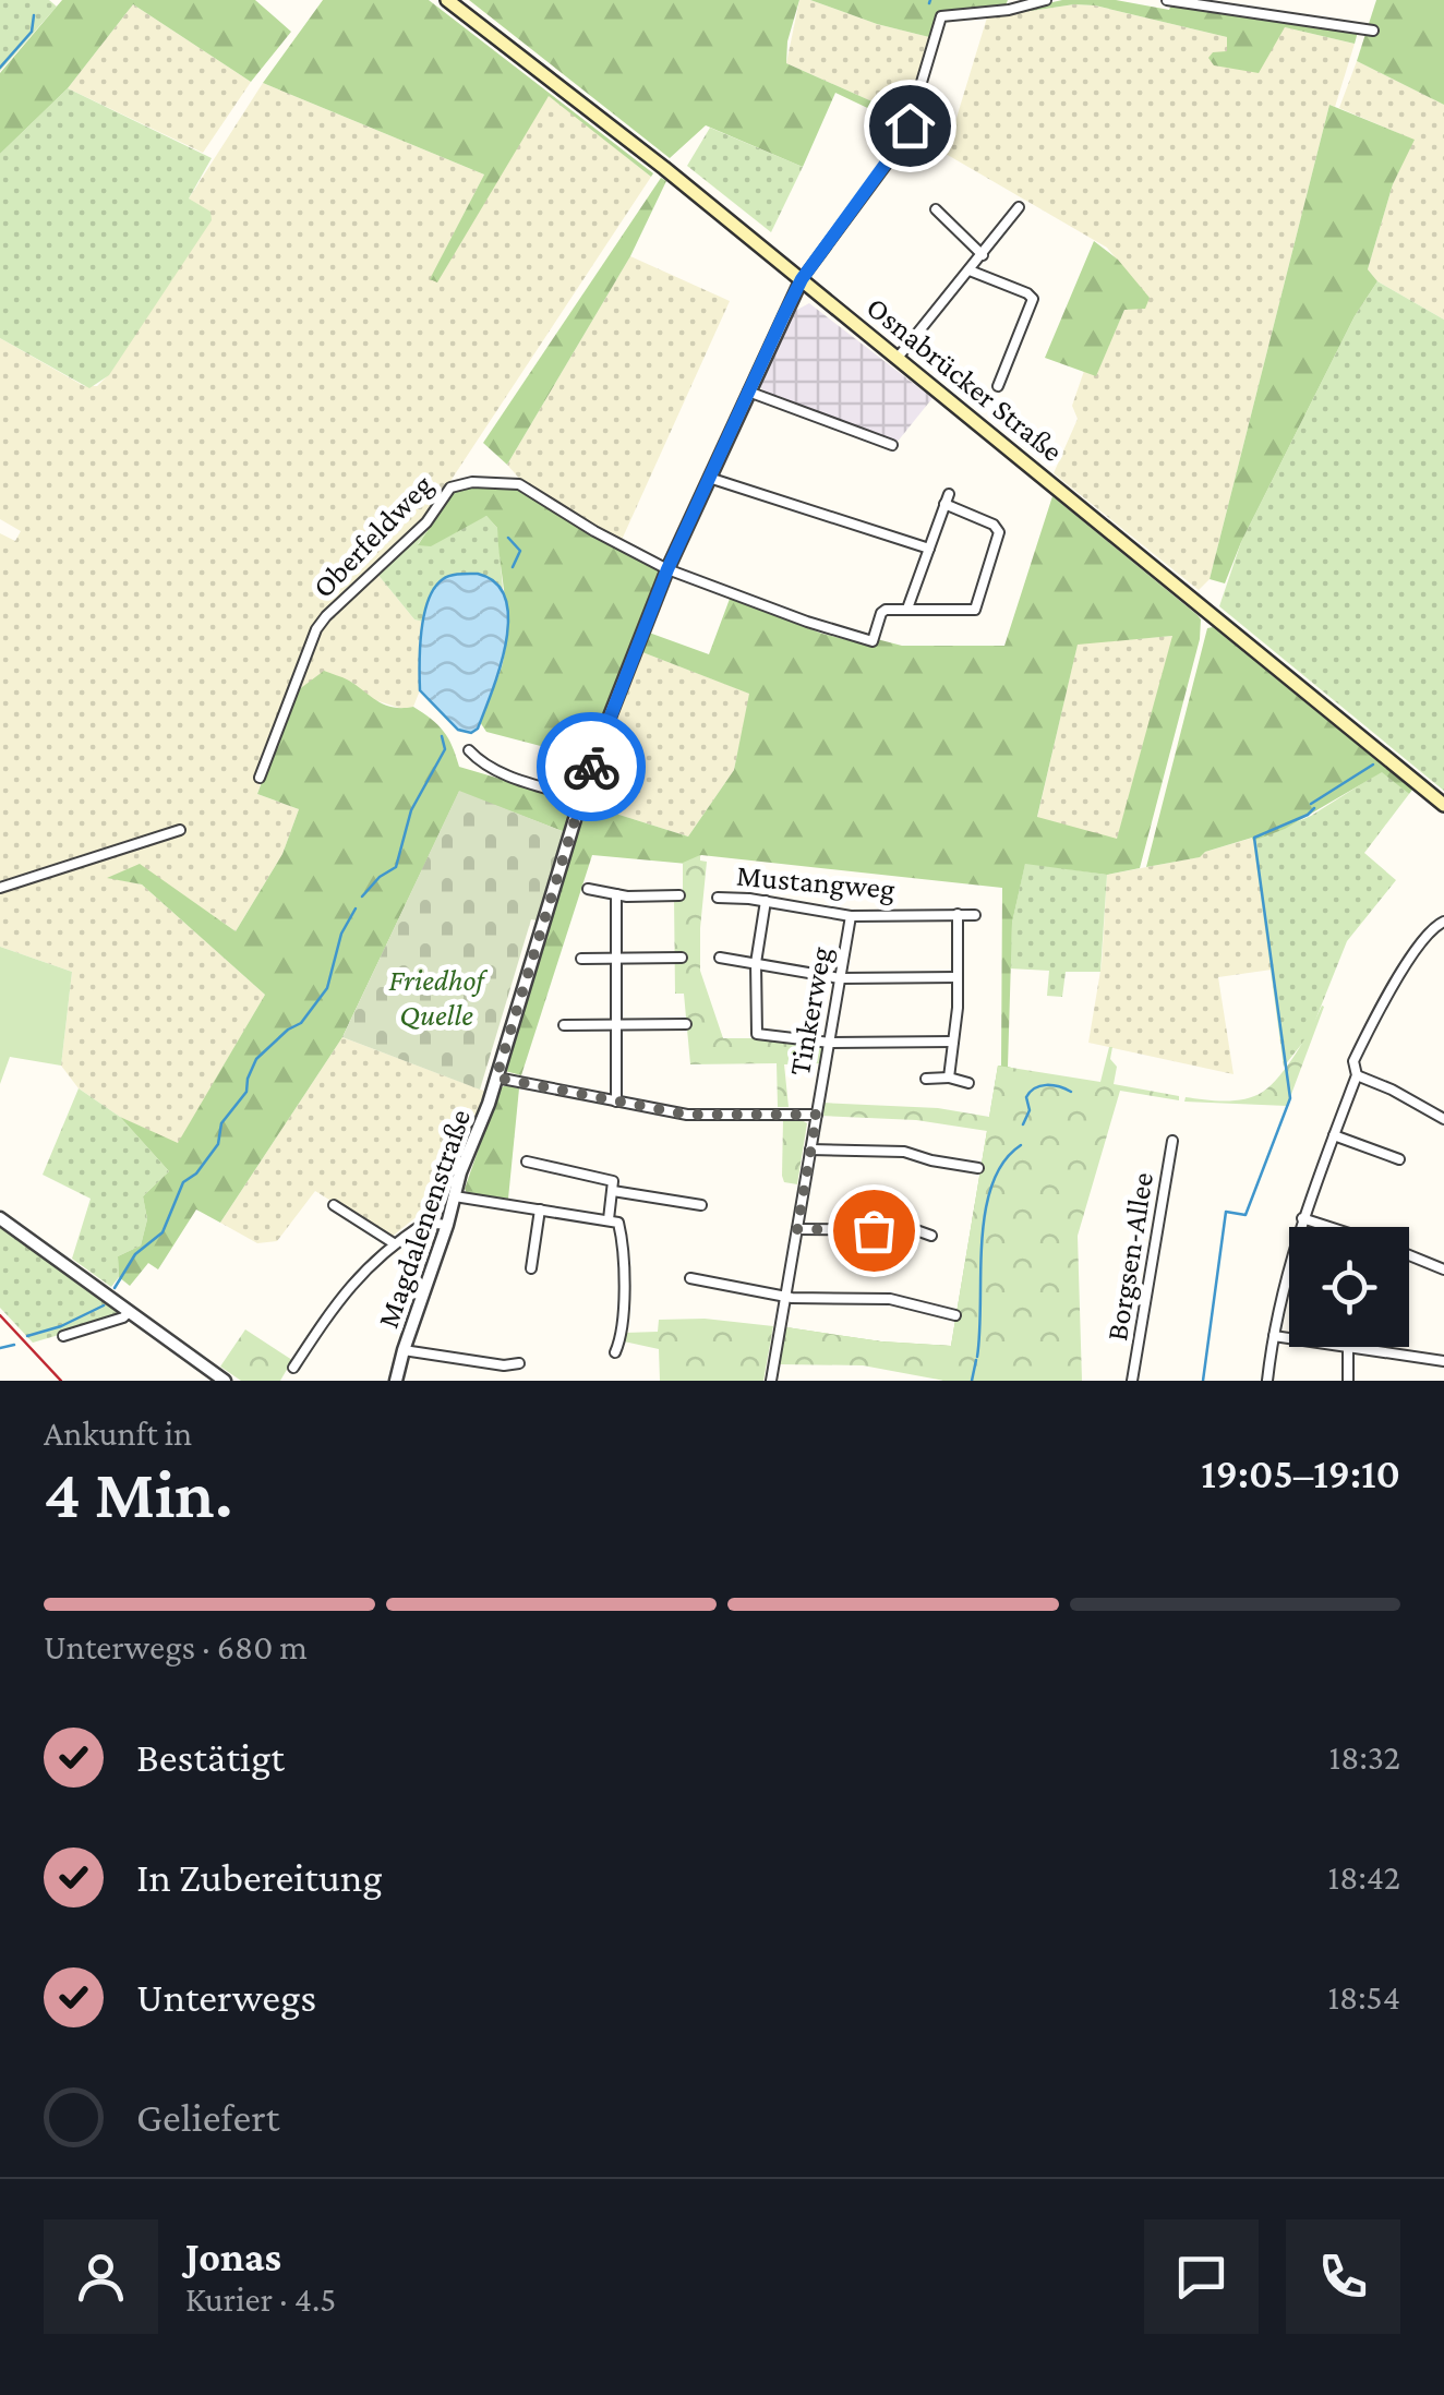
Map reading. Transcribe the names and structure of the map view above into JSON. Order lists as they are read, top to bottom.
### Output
{
  "streets": {
    "main road": ["Osnabrücker Straße"],
    "street": [
      "Oberfeldweg",
      "Mustangweg",
      "Tinkerweg",
      "Magdalenenstraße",
      "Borgsen-Allee"
    ]
  },
  "crossings": [
    ["Osnabrücker Straße", "Magdalenenstraße"],
    ["Oberfeldweg", "Magdalenenstraße"],
    ["Mustangweg", "Tinkerweg"]
  ],
  "parks": ["Friedhof Quelle"],
  "page": {
    "heading": ["4 Min.", "Ankunft in", "19:05–19:10"],
    "panel": ["Jonas", "Kurier · 4.5"],
    "bar": "Unterwegs · 680 m",
    "list": [
      ["Bestätigt", "18:32"],
      ["In Zubereitung", "18:42"],
      ["Unterwegs", "18:54"],
      "Geliefert"
    ]
  }
}
